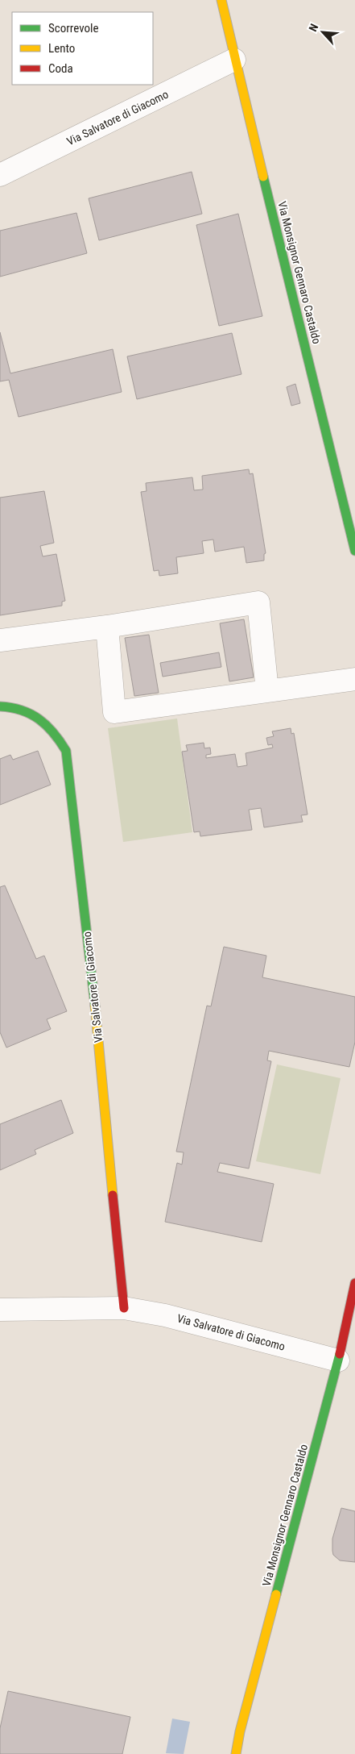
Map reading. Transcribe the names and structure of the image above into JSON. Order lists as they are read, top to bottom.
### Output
{
  "streets": {
    "street": ["Via Salvatore di Giacomo", "Via Monsignor Gennaro Castaldo"]
  },
  "crossings": [
    ["Via Salvatore di Giacomo", "Via Monsignor Gennaro Castaldo"]
  ],
  "legend": ["Scorrevole", "Lento", "Coda"],
  "north": "top left"
}
